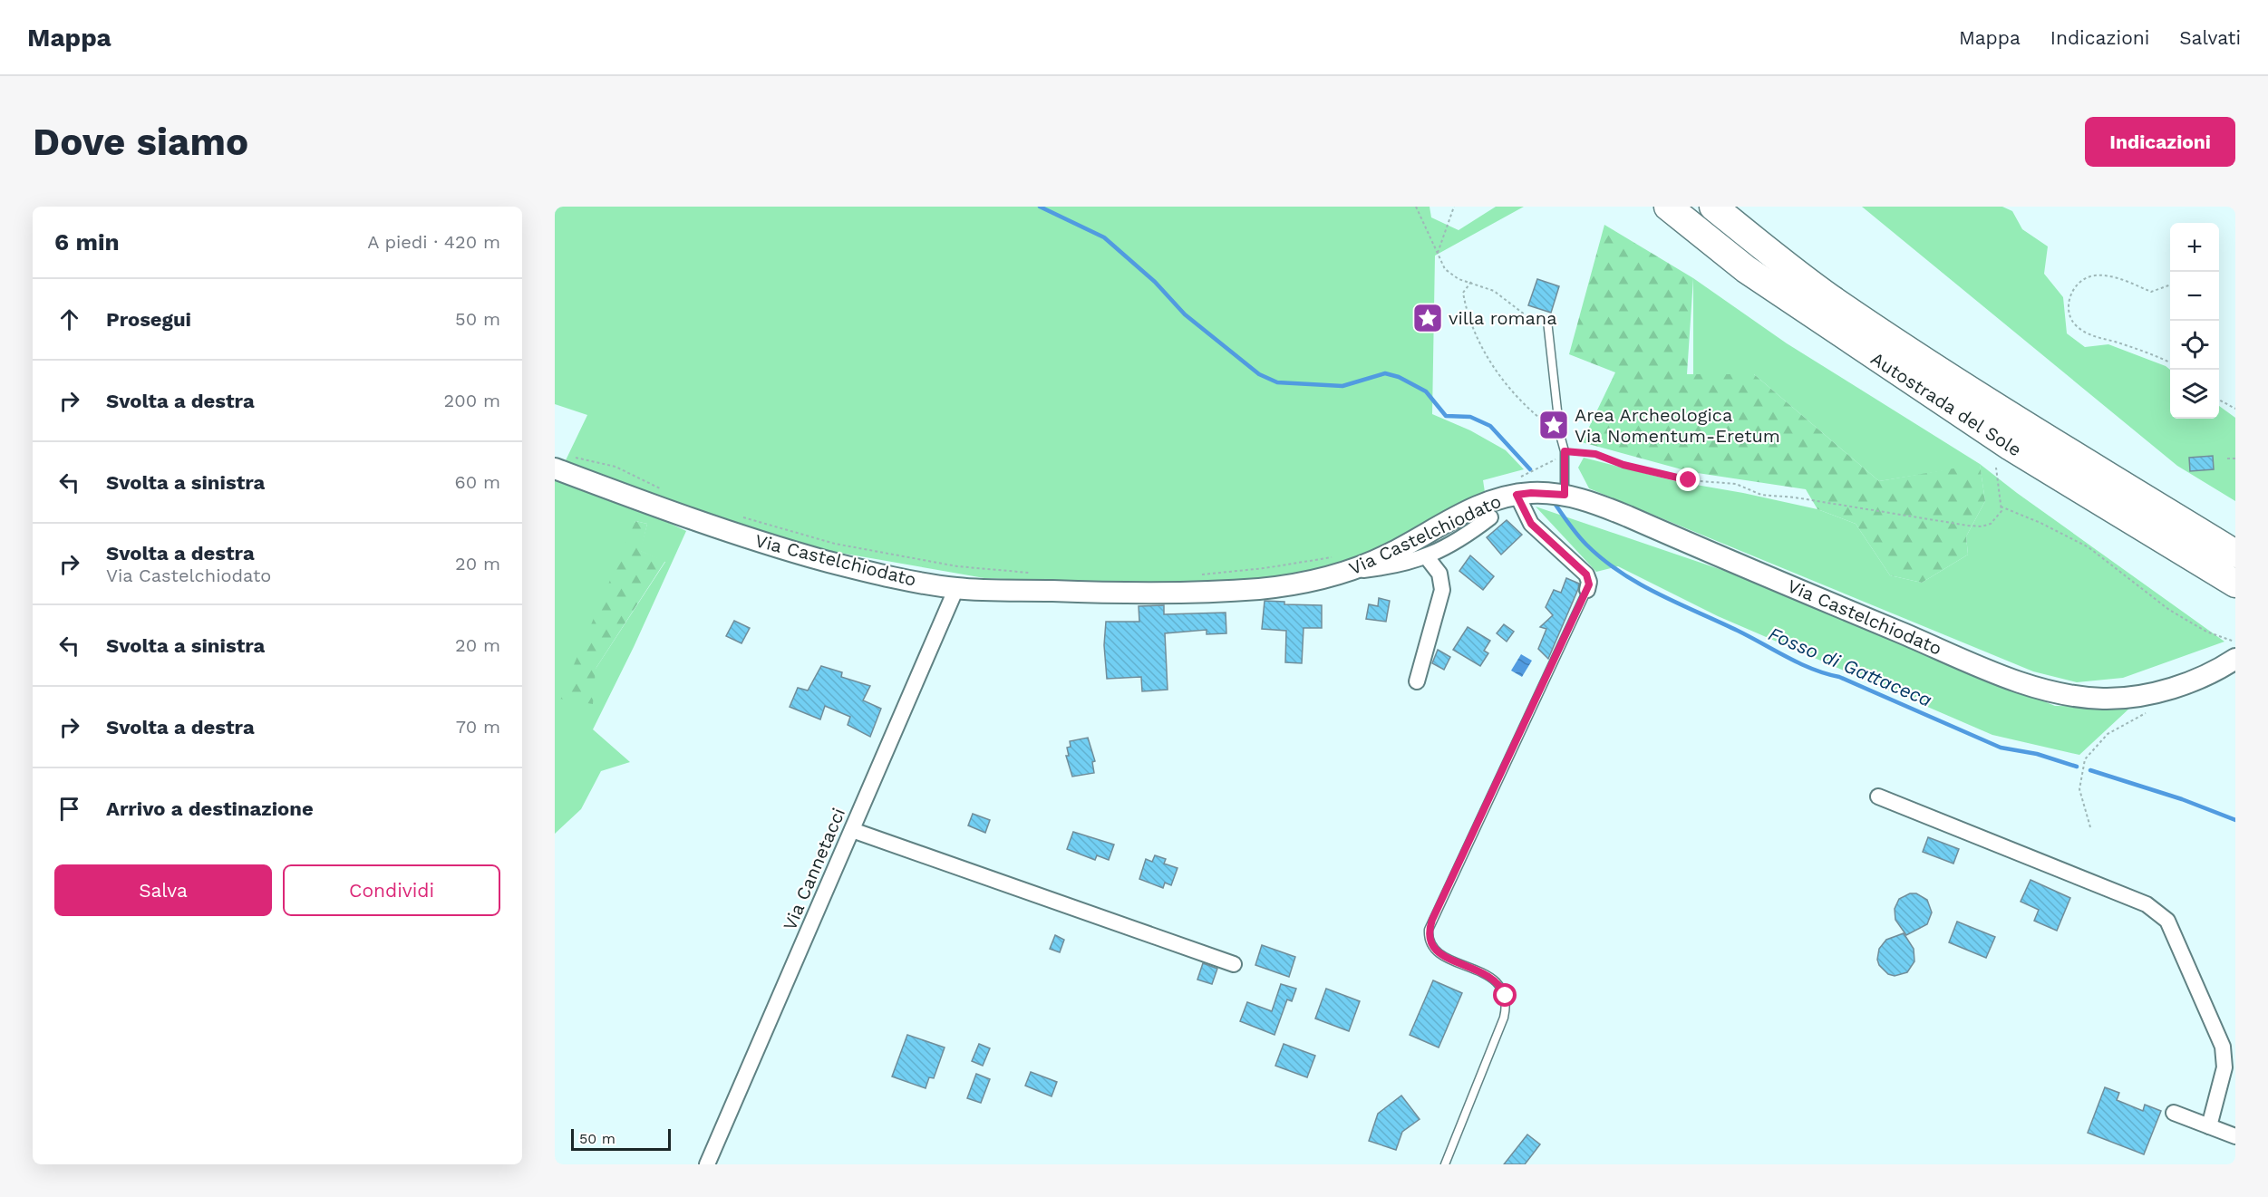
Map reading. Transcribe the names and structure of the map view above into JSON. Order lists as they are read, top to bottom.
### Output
{
  "streets": {
    "highway": ["Autostrada del Sole"],
    "street": ["Via Castelchiodato", "Via Cannetacci"]
  },
  "crossings": [
    ["Via Castelchiodato", "Via Cannetacci"]
  ],
  "water": ["Fosso di Gattaceca"],
  "places": {
    "place": ["villa romana", "Area Archeologica Via Nomentum-Eretum"]
  },
  "scale_bar": "50 m",
  "page": {
    "header": "Mappa",
    "nav": ["Mappa", "Indicazioni", "Salvati"],
    "buttons": [
      "Indicazioni",
      ["Salva", "Condividi"]
    ],
    "title": "Dove siamo",
    "heading": ["6 min", "A piedi · 420 m"],
    "map_buttons": ["+", "−"],
    "list": [
      ["Prosegui", "50 m"],
      ["Svolta a destra", "200 m"],
      ["Svolta a sinistra", "60 m"],
      ["Svolta a destra", "Via Castelchiodato", "20 m"],
      ["Svolta a sinistra", "20 m"],
      ["Svolta a destra", "70 m"],
      "Arrivo a destinazione"
    ],
    "scale": "50 m"
  }
}
